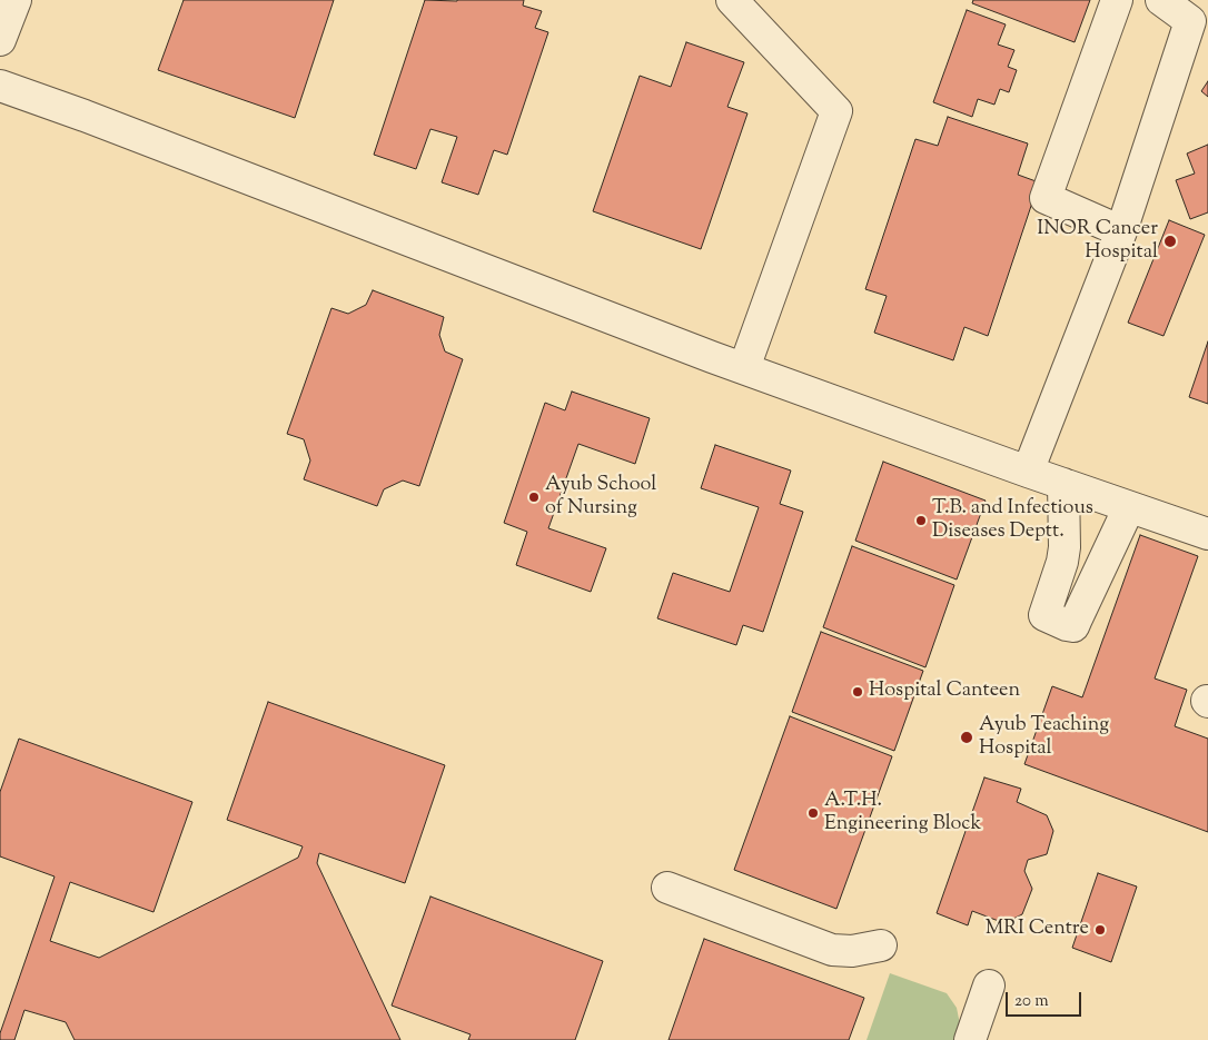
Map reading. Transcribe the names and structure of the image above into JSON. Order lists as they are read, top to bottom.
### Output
{
  "places": [
    "INOR Cancer Hospital",
    "Ayub School of Nursing",
    "T.B. and Infectious Diseases Deptt.",
    "Hospital Canteen",
    "Ayub Teaching Hospital",
    "A.T.H. Engineering Block",
    "MRI Centre"
  ],
  "scale_bar": "20 m"
}
